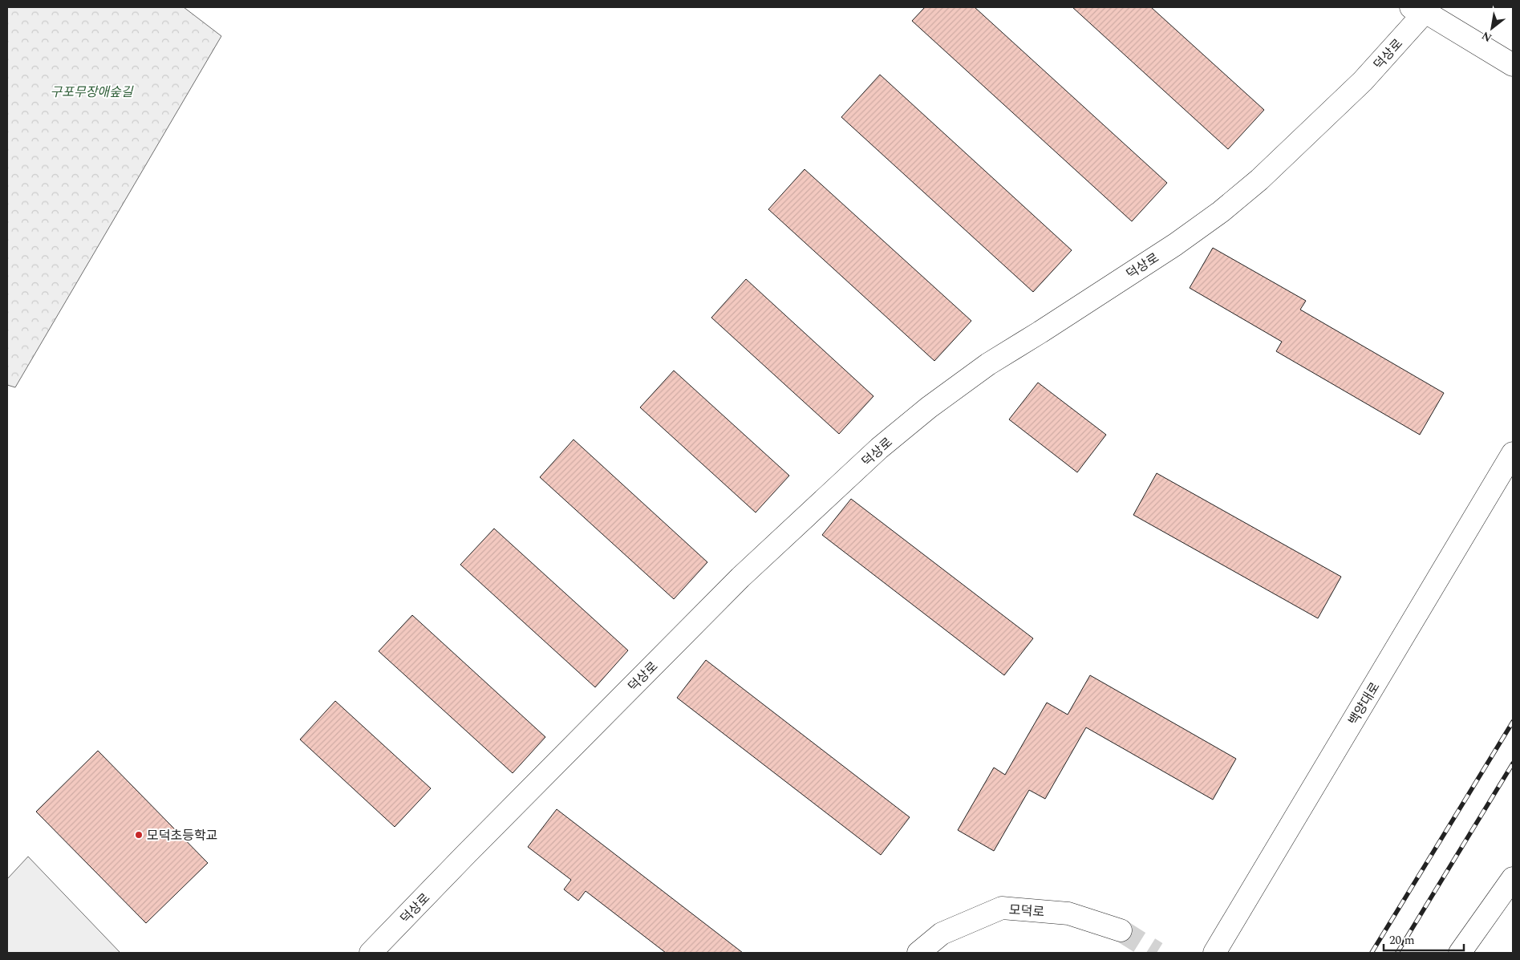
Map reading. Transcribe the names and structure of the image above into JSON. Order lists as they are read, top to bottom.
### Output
{
  "streets": {
    "main road": ["덕상로", "백양대로", "모덕로"]
  },
  "parks": ["구포무장애숲길"],
  "places": ["모덕초등학교"],
  "scale_bar": "20 m",
  "north": "bottom left"
}
